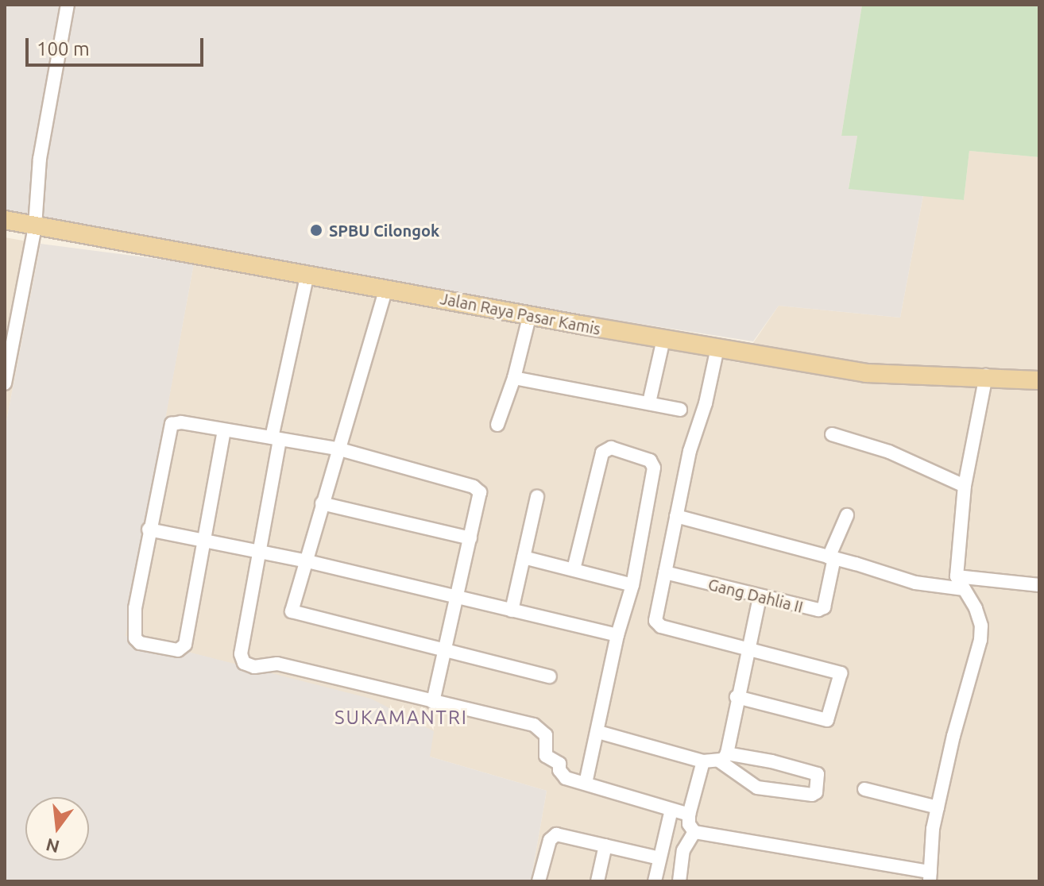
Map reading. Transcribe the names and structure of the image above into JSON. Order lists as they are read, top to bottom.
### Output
{
  "streets": {
    "main road": ["Jalan Raya Pasar Kamis"],
    "street": ["Gang Dahlia II"]
  },
  "districts": ["SUKAMANTRI"],
  "places": ["SPBU Cilongok"],
  "scale_bar": "100 m",
  "north": "bottom"
}
